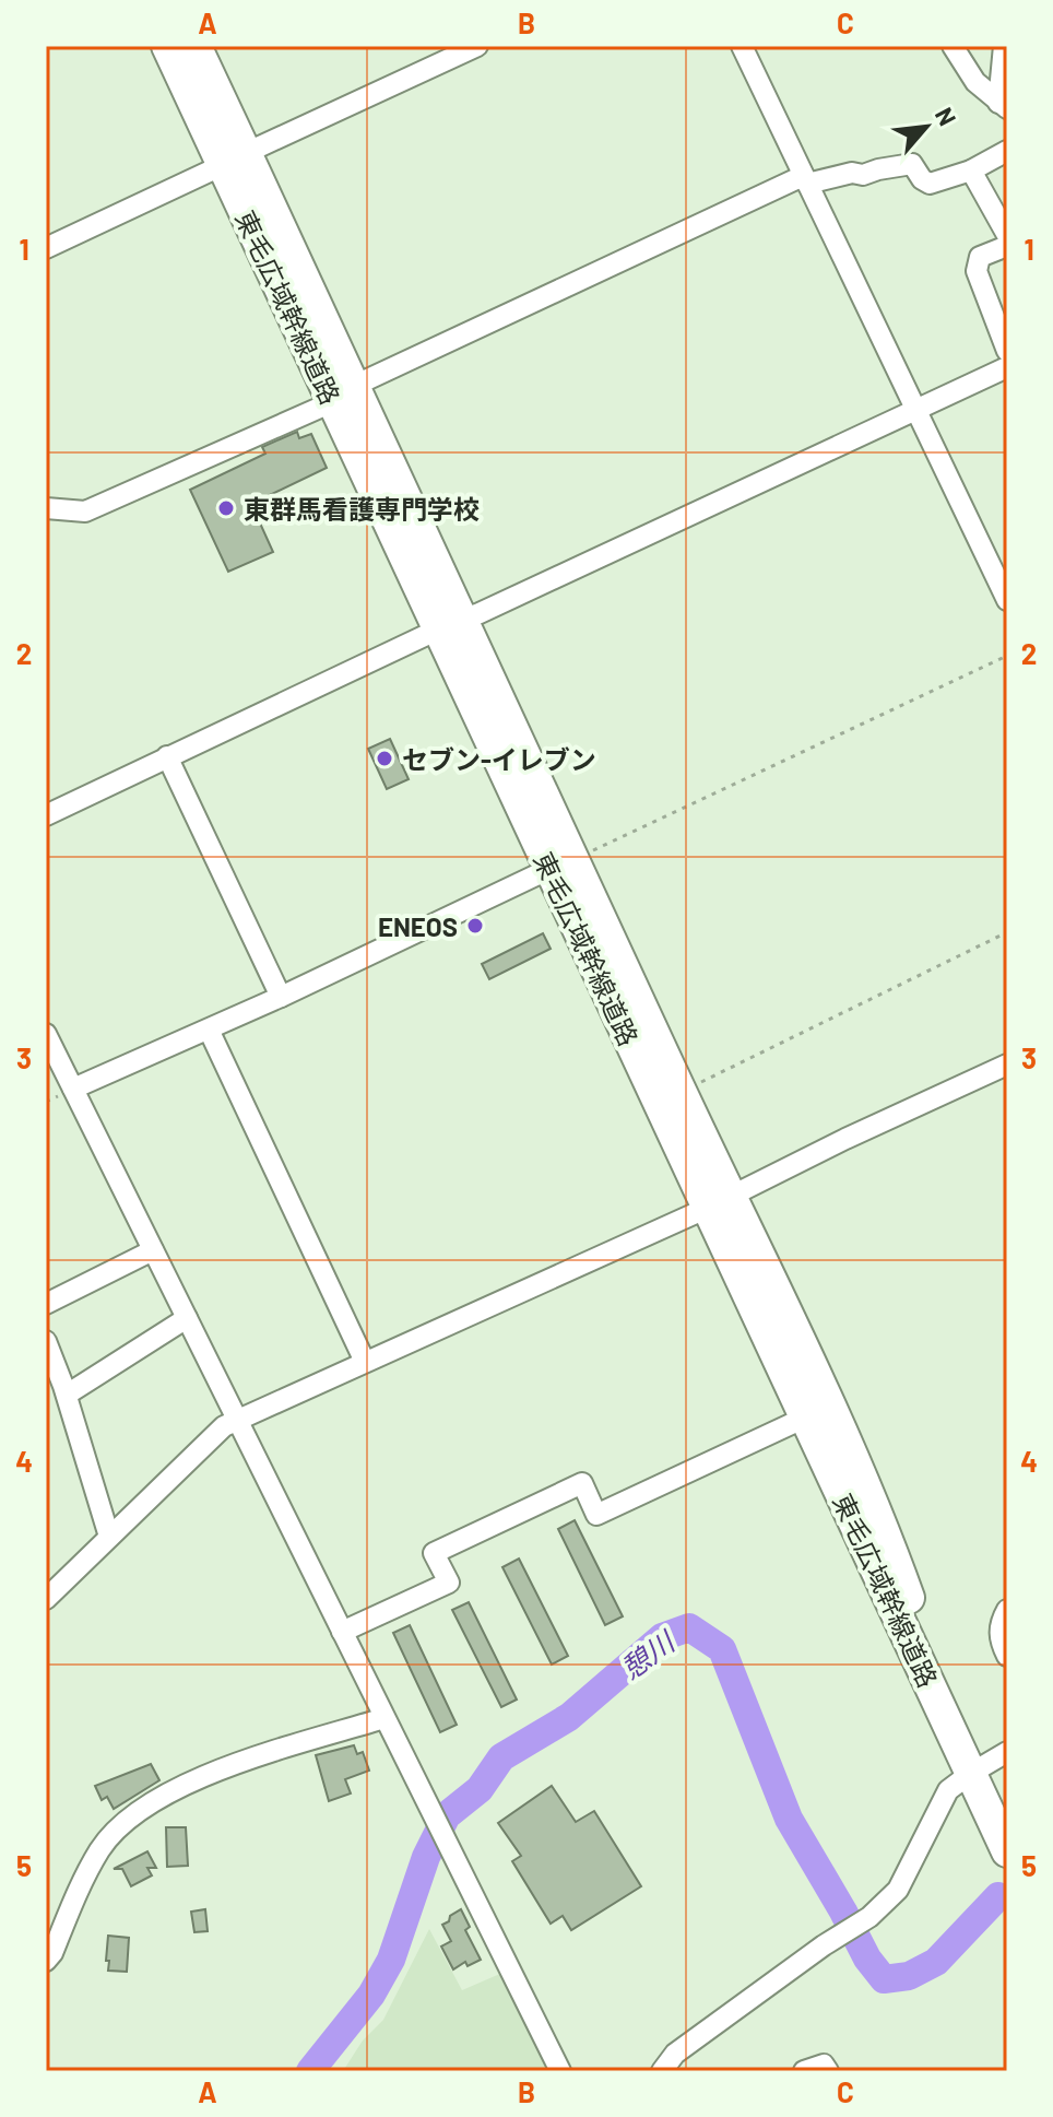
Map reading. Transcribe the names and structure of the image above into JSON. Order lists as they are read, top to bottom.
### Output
{
  "streets": {
    "highway": ["東毛広域幹線道路"]
  },
  "water": ["憩川"],
  "places": ["東群馬看護専門学校", "セブン-イレブン", "ENEOS"],
  "north": "top right",
  "grid": {
    "columns": ["A", "B", "C"],
    "rows": [
      "1",
      "2",
      "3",
      "4",
      "5"
    ]
  }
}
